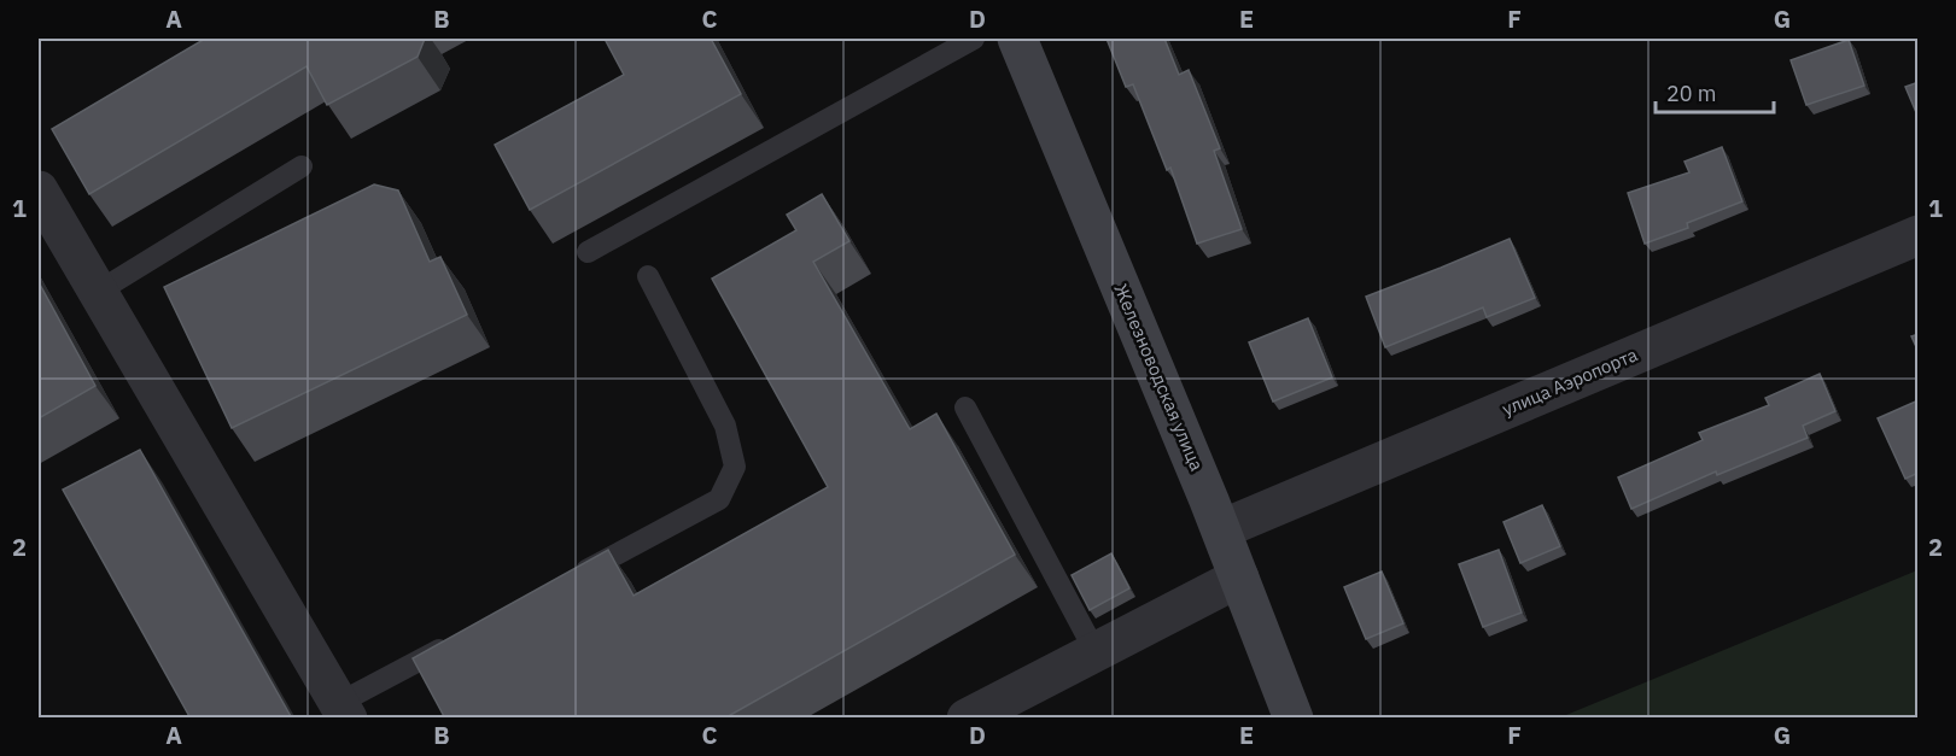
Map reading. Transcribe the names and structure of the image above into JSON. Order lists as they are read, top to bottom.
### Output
{
  "streets": {
    "main road": ["Железноводская улица"],
    "street": ["улица Аэропорта"]
  },
  "crossings": [
    ["Железноводская улица", "улица Аэропорта"]
  ],
  "scale_bar": "20 m",
  "grid": {
    "columns": [
      "A",
      "B",
      "C",
      "D",
      "E",
      "F",
      "G"
    ],
    "rows": ["1", "2"]
  }
}
